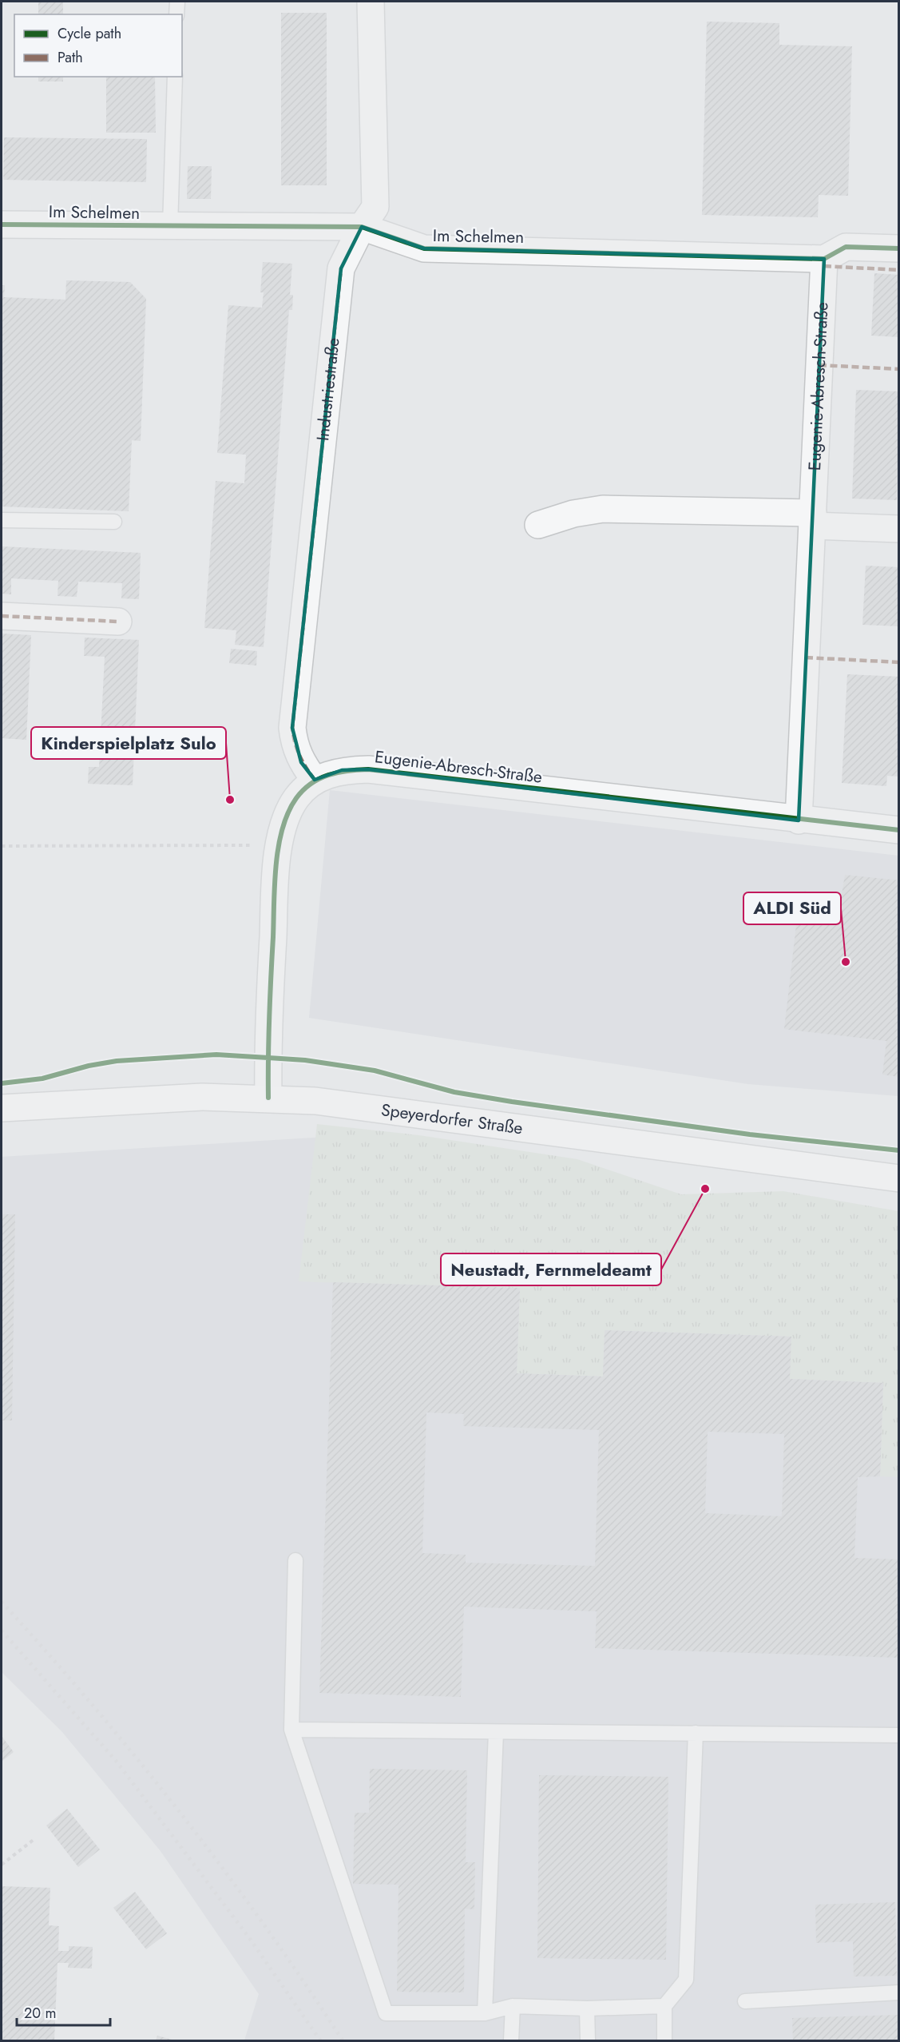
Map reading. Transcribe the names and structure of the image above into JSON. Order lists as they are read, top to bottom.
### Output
{
  "streets": {
    "street": [
      "Im Schelmen",
      "Eugenie-Abresch-Straße",
      "Industriestraße",
      "Speyerdorfer Straße"
    ]
  },
  "crossings": [
    ["Im Schelmen", "Eugenie-Abresch-Straße"],
    ["Im Schelmen", "Industriestraße"],
    ["Eugenie-Abresch-Straße", "Industriestraße"],
    ["Eugenie-Abresch-Straße", "Speyerdorfer Straße"]
  ],
  "places": ["Kinderspielplatz Sulo", "ALDI Süd", "Neustadt, Fernmeldeamt"],
  "legend": ["Cycle path", "Path"],
  "scale_bar": "20 m"
}
